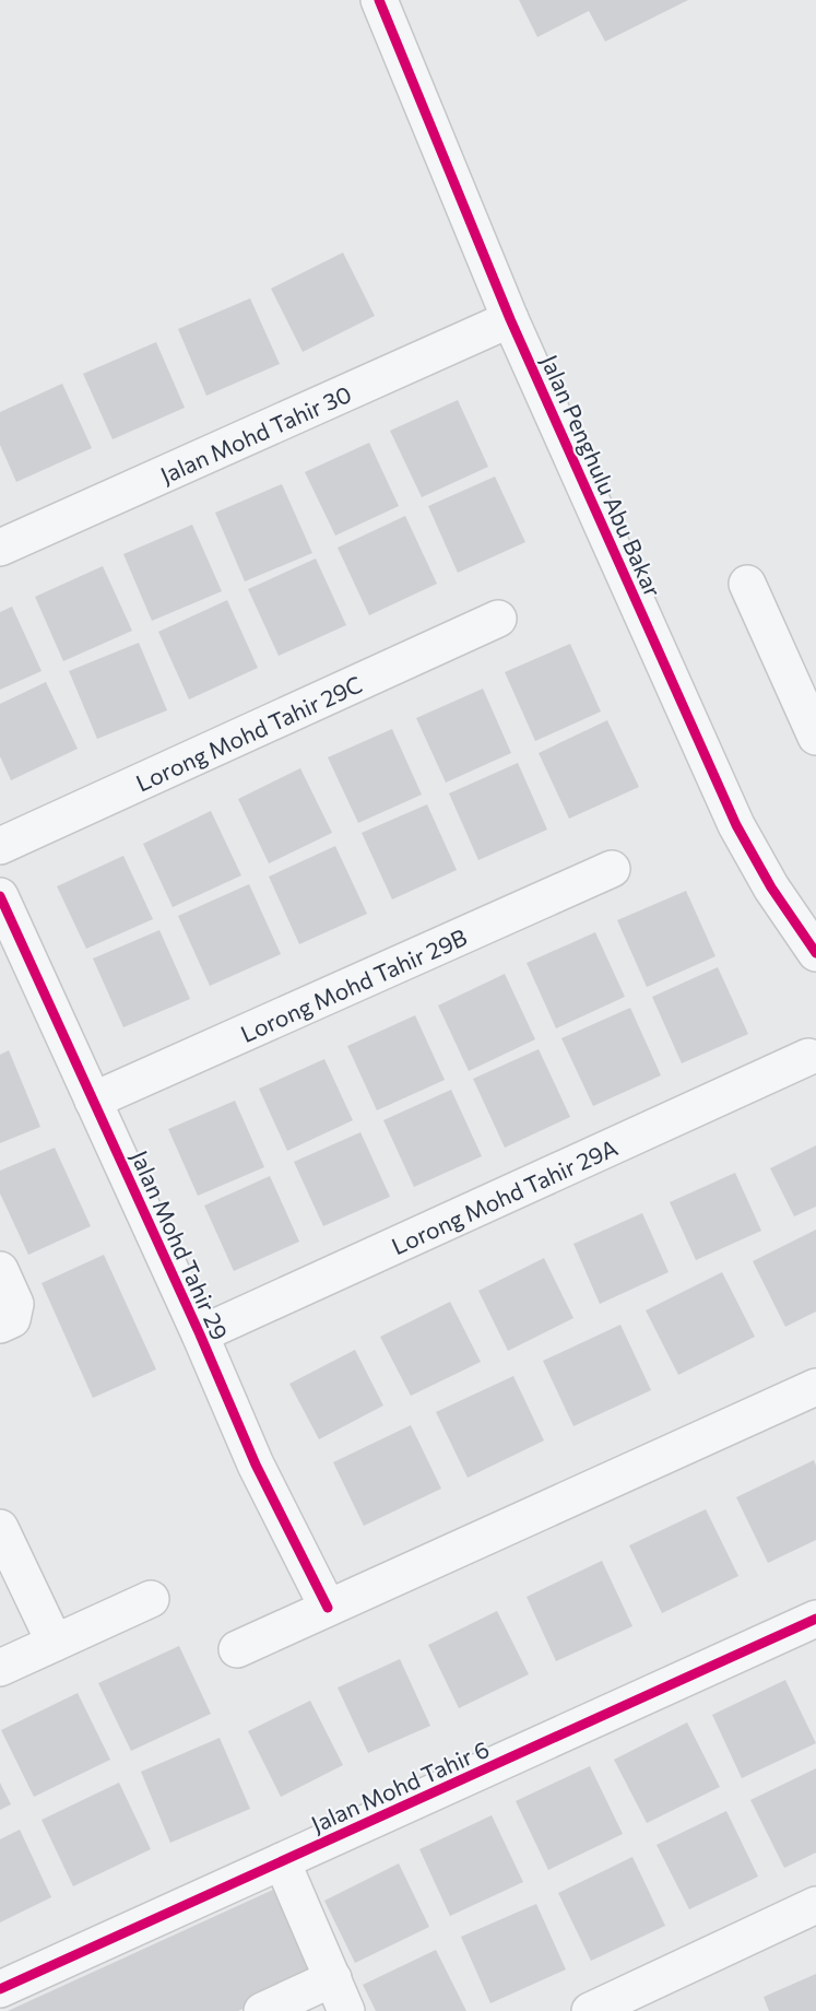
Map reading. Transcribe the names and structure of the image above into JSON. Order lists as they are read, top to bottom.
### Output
{
  "streets": {
    "street": [
      "Jalan Mohd Tahir 30",
      "Jalan Penghulu Abu Bakar",
      "Lorong Mohd Tahir 29C",
      "Lorong Mohd Tahir 29B",
      "Lorong Mohd Tahir 29A",
      "Jalan Mohd Tahir 29",
      "Jalan Mohd Tahir 6"
    ]
  },
  "crossings": [
    ["Jalan Mohd Tahir 30", "Jalan Penghulu Abu Bakar"],
    ["Lorong Mohd Tahir 29B", "Jalan Mohd Tahir 29"],
    ["Lorong Mohd Tahir 29A", "Jalan Mohd Tahir 29"]
  ]
}
